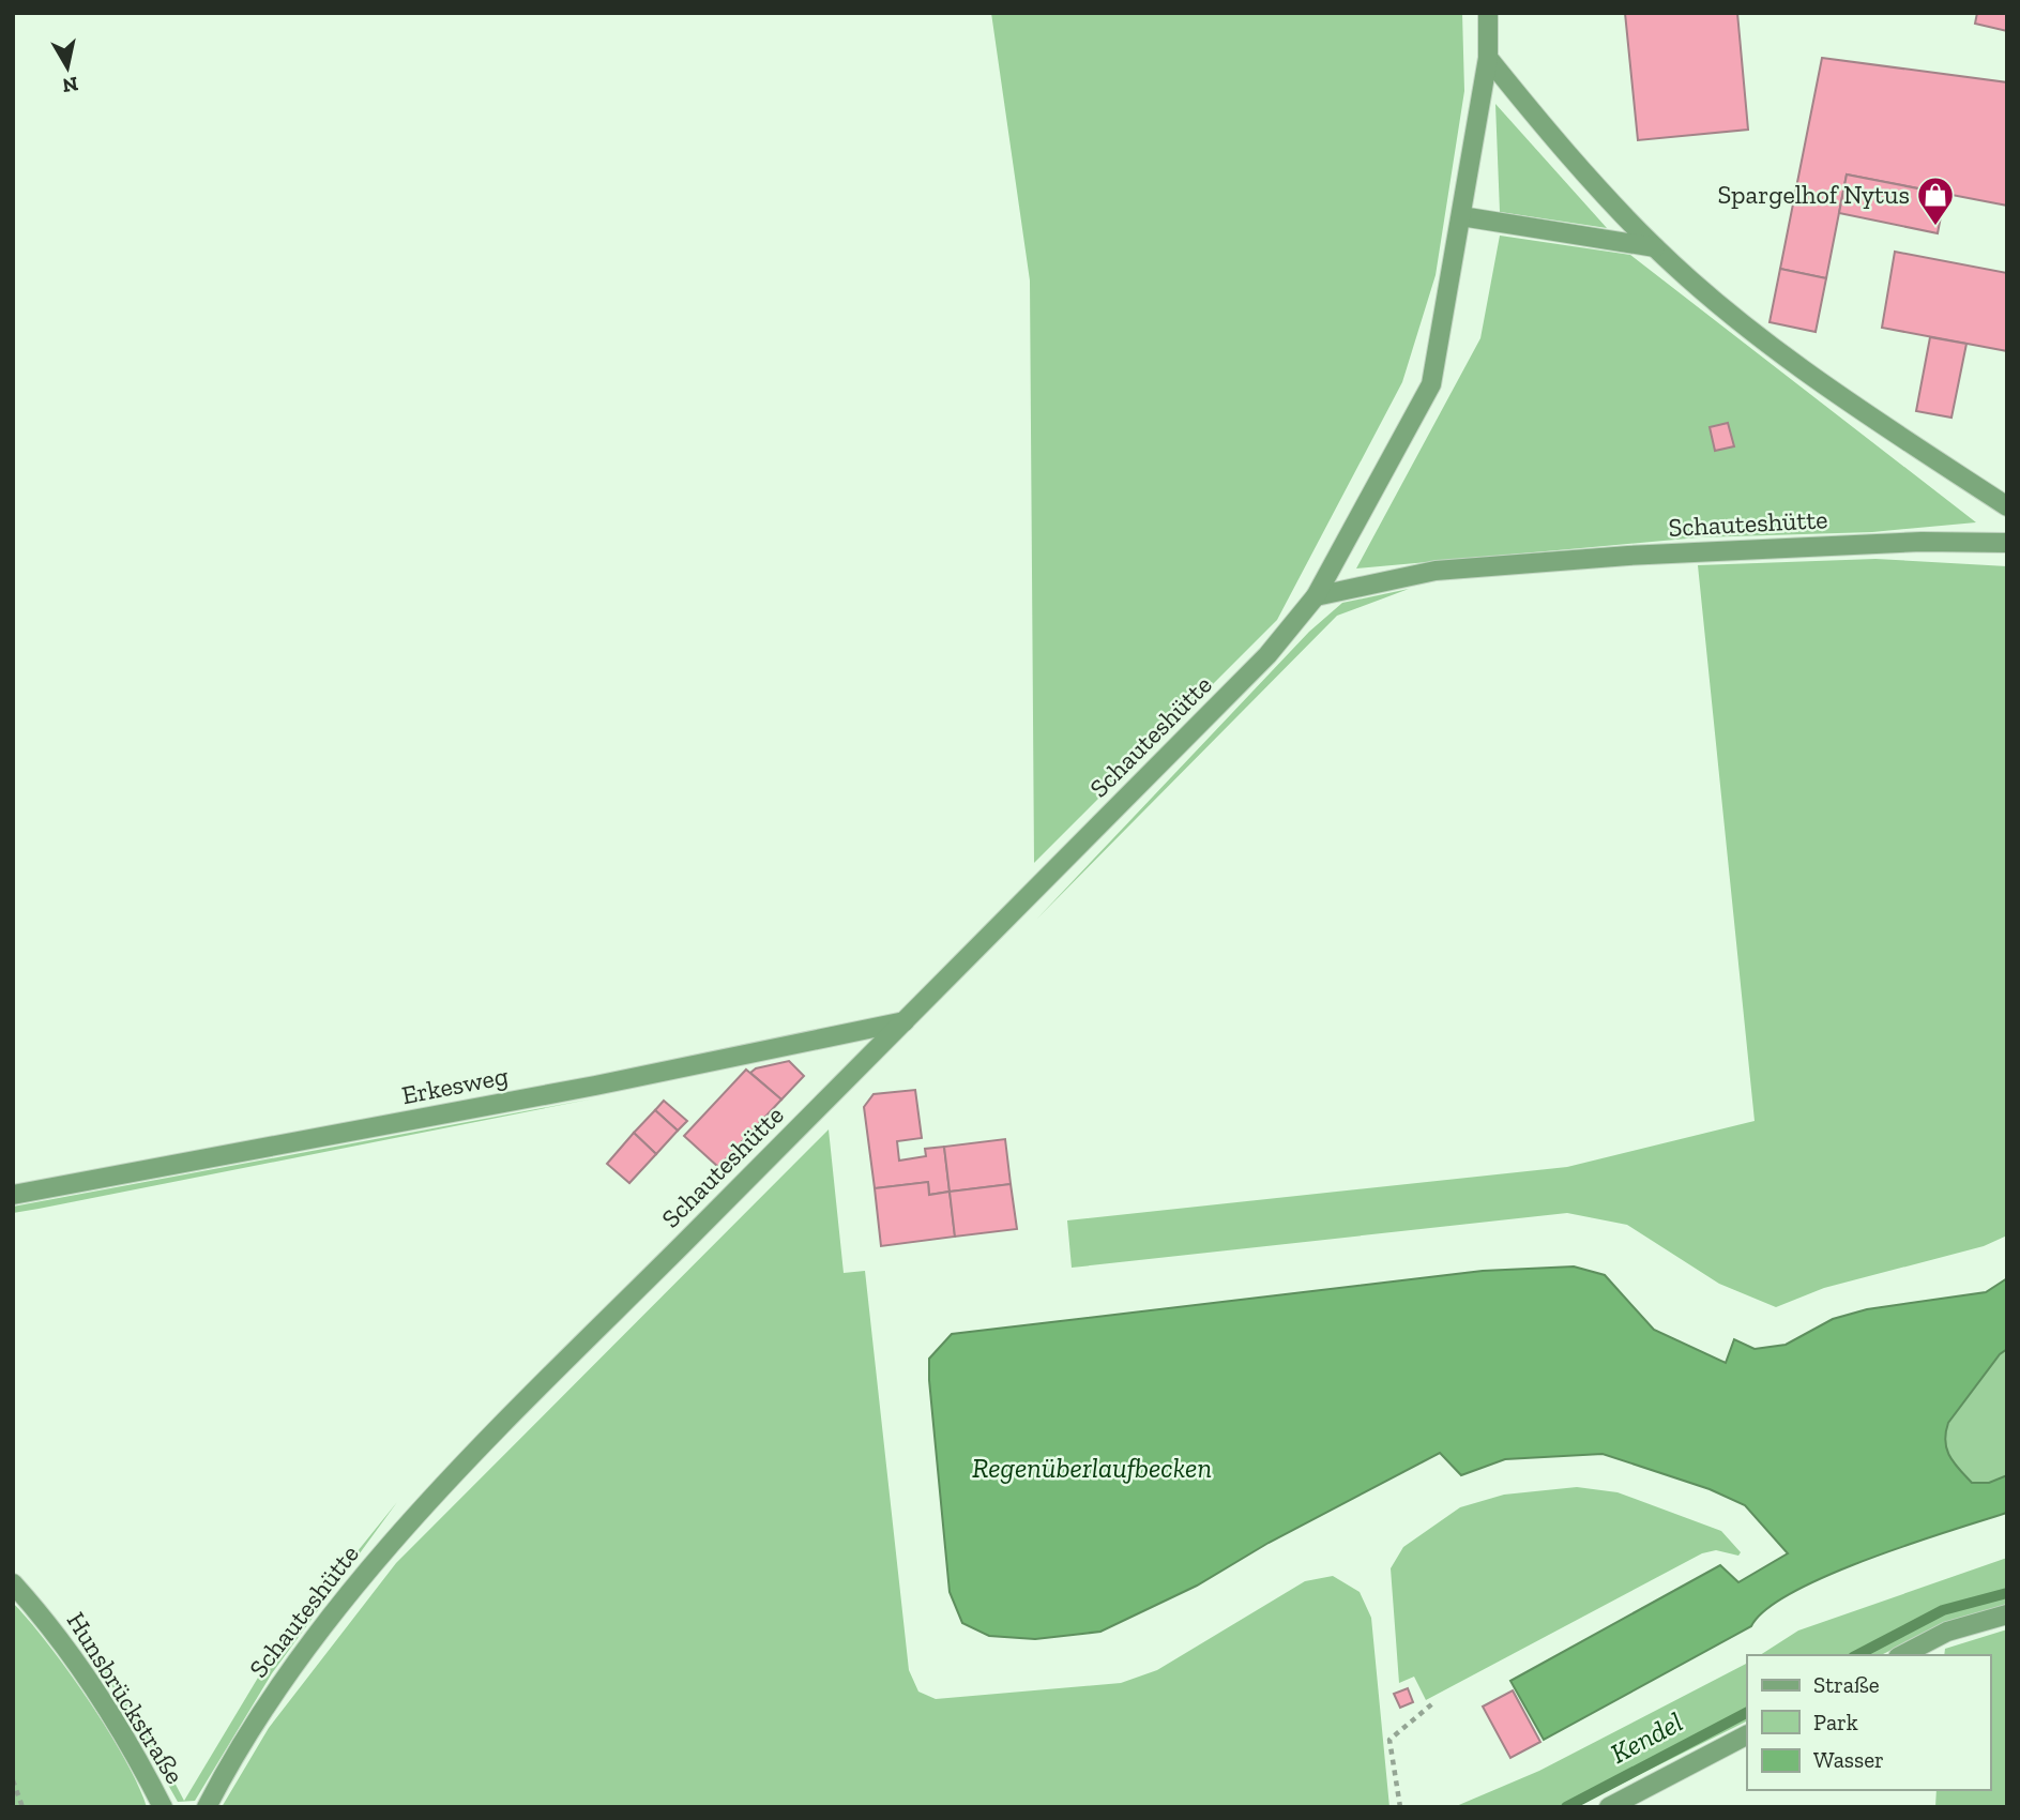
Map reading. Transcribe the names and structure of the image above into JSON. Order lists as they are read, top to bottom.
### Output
{
  "streets": {
    "street": ["Schauteshütte", "Erkesweg", "Hunsbrückstraße"]
  },
  "crossings": [
    ["Schauteshütte", "Erkesweg"]
  ],
  "water": ["Regenüberlaufbecken", "Kendel"],
  "places": {
    "shop": ["Spargelhof Nytus"]
  },
  "legend": ["Straße", "Park", "Wasser"],
  "north": "bottom"
}
